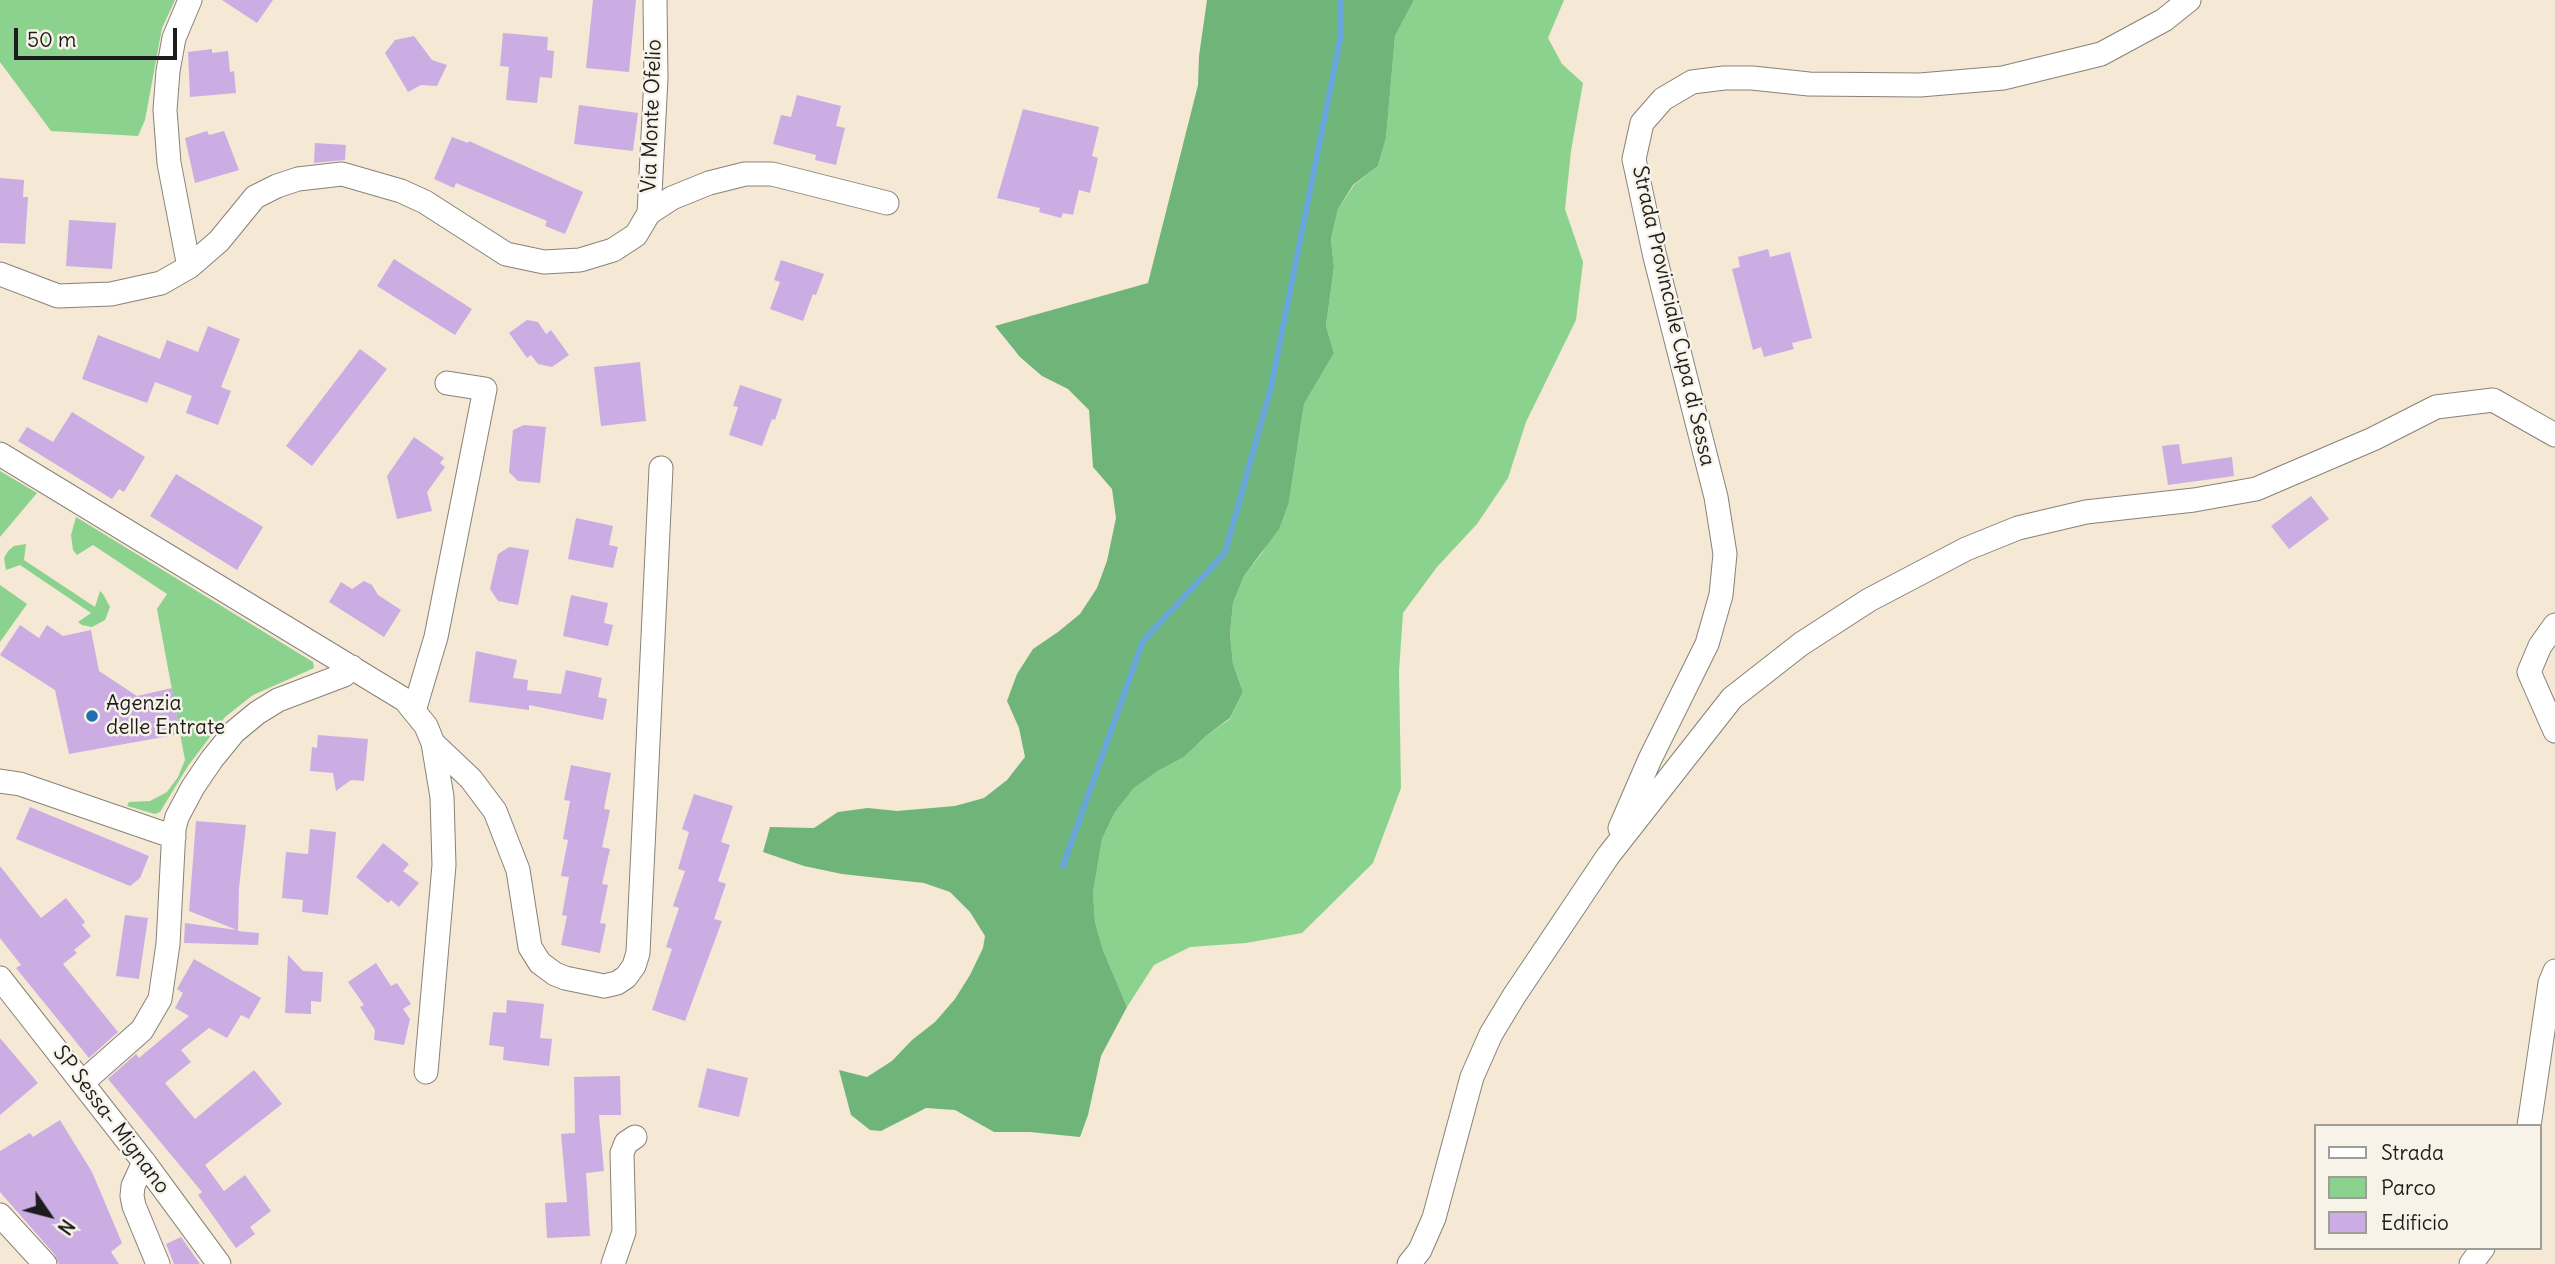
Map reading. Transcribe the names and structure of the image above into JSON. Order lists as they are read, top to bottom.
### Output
{
  "streets": {
    "street": ["Via Monte Ofelio", "Strada Provinciale Cupa di Sessa", "SP Sessa- Mignano"]
  },
  "places": ["Agenzia delle Entrate"],
  "legend": ["Strada", "Parco", "Edificio"],
  "scale_bar": "50 m",
  "north": "bottom right"
}
